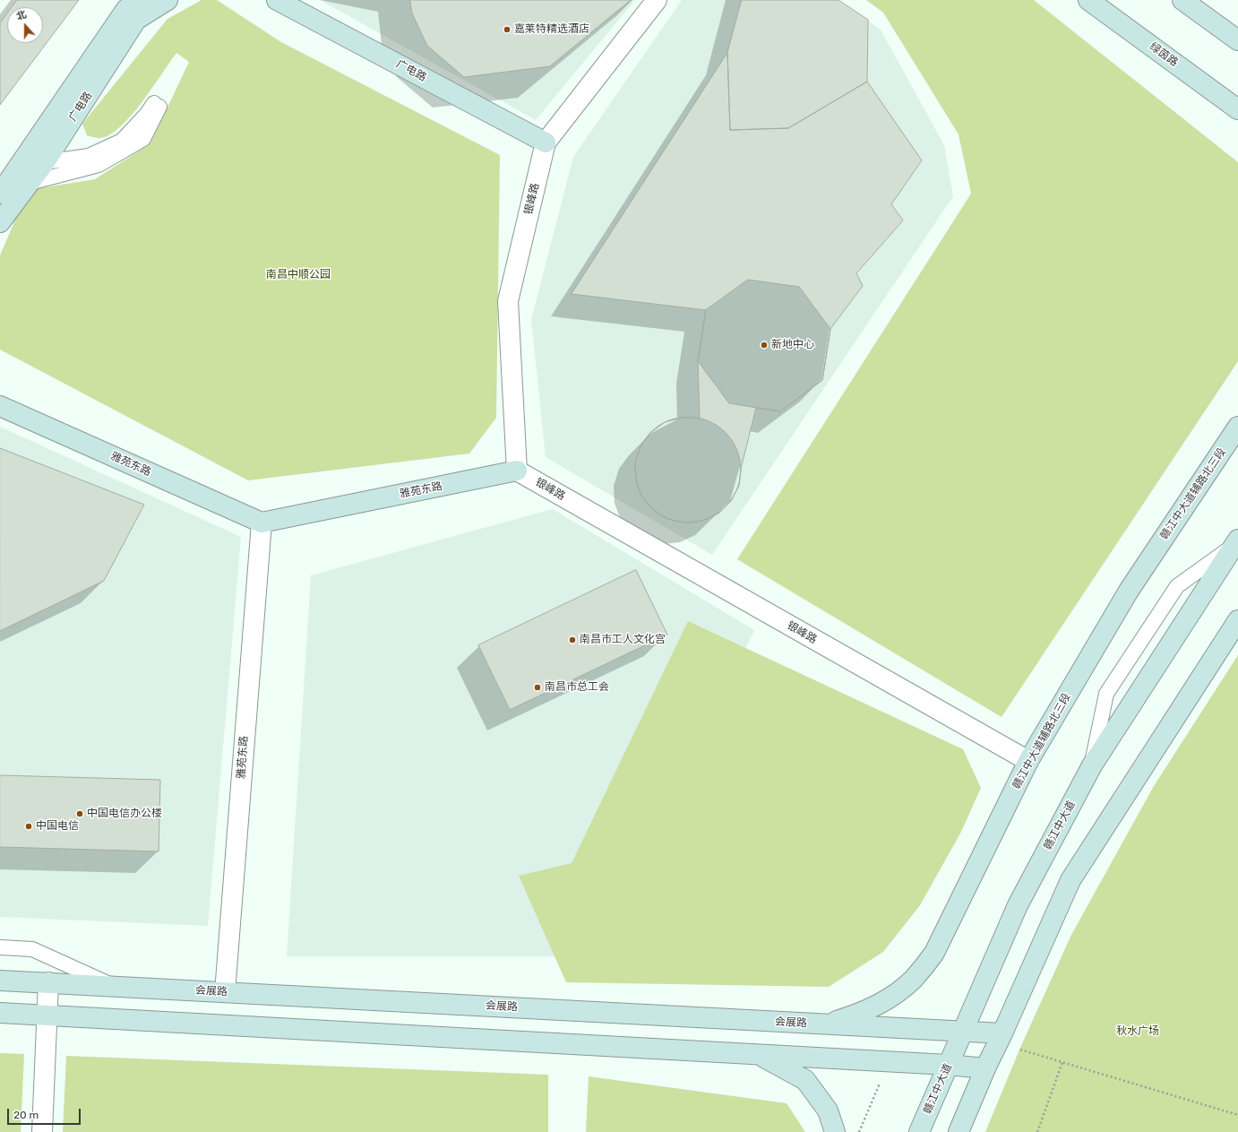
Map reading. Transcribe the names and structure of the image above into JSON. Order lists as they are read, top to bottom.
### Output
{
  "streets": {
    "main road": [
      "绿茵路",
      "广电路",
      "雅苑东路",
      "赣江中大道辅路北三段",
      "赣江中大道",
      "会展路"
    ],
    "street": ["银峰路"]
  },
  "crossings": [
    ["广电路", "银峰路"],
    ["银峰路", "雅苑东路"],
    ["银峰路", "赣江中大道辅路北三段"],
    ["雅苑东路", "会展路"],
    ["赣江中大道辅路北三段", "会展路"],
    ["赣江中大道", "会展路"]
  ],
  "parks": ["南昌中顺公园", "秋水广场"],
  "places": [
    "嘉莱特精选酒店",
    "新地中心",
    "南昌市工人文化宫",
    "南昌市总工会",
    "中国电信办公楼",
    "中国电信"
  ],
  "scale_bar": "20 m",
  "north": "top"
}
